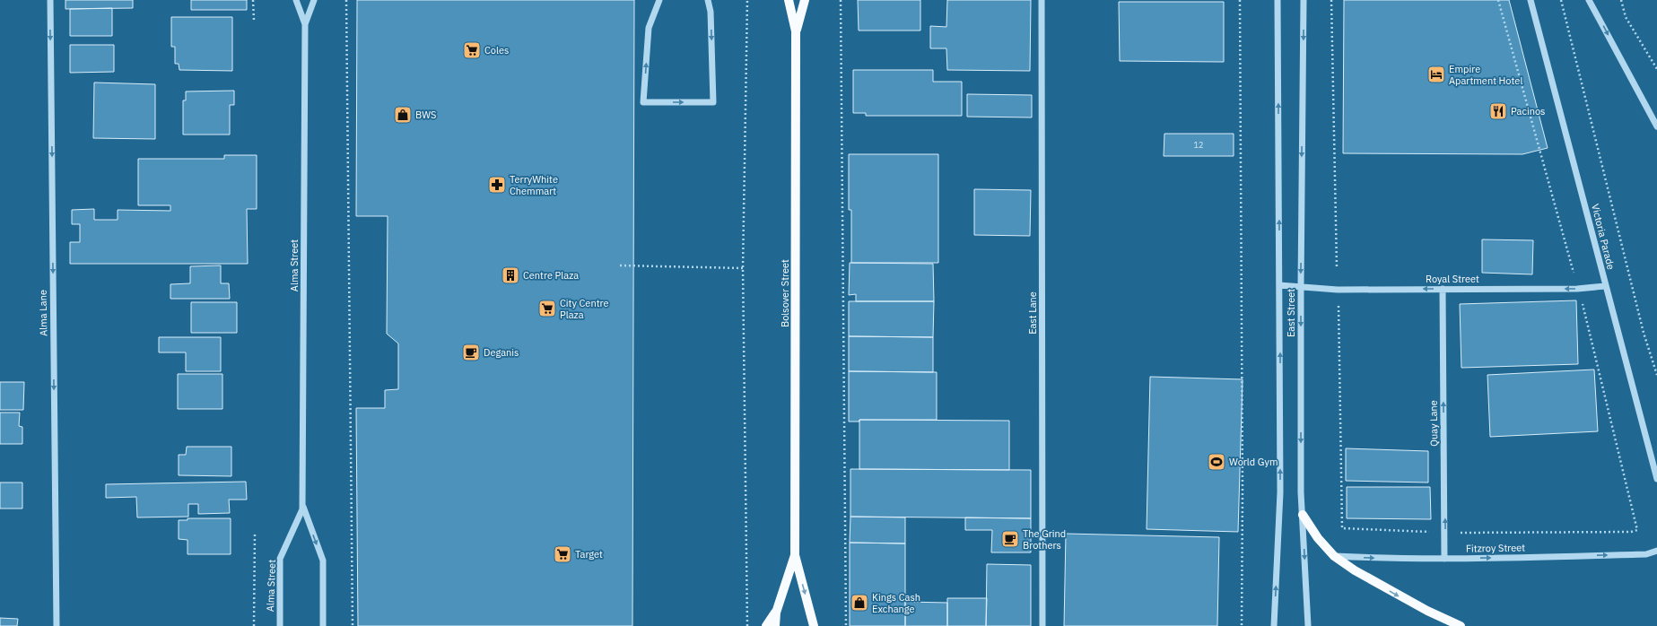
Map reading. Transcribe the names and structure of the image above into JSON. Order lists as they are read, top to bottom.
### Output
{
  "streets": {
    "main road": ["Bolsover Street"],
    "street": [
      "Victoria Parade",
      "Alma Street",
      "Royal Street",
      "Alma Lane",
      "East Lane",
      "East Street",
      "Quay Lane",
      "Fitzroy Street"
    ]
  },
  "crossings": [
    ["Victoria Parade", "Royal Street"],
    ["Royal Street", "East Street"],
    ["Royal Street", "Quay Lane"],
    ["Quay Lane", "Fitzroy Street"]
  ],
  "one_way": [
    "Royal Street",
    "Alma Lane",
    "Quay Lane",
    "Fitzroy Street"
  ],
  "places": {
    "supermarket": ["Coles", "City Centre Plaza", "Target"],
    "hotel": ["Empire Apartment Hotel"],
    "restaurant": ["Pacinos"],
    "shop": ["BWS", "Kings Cash Exchange"],
    "pharmacy": ["TerryWhite Chemmart"],
    "building": ["Centre Plaza"],
    "cafe": ["Deganis", "The Grind Brothers"],
    "sports": ["World Gym"]
  },
  "house_numbers": ["12"]
}
